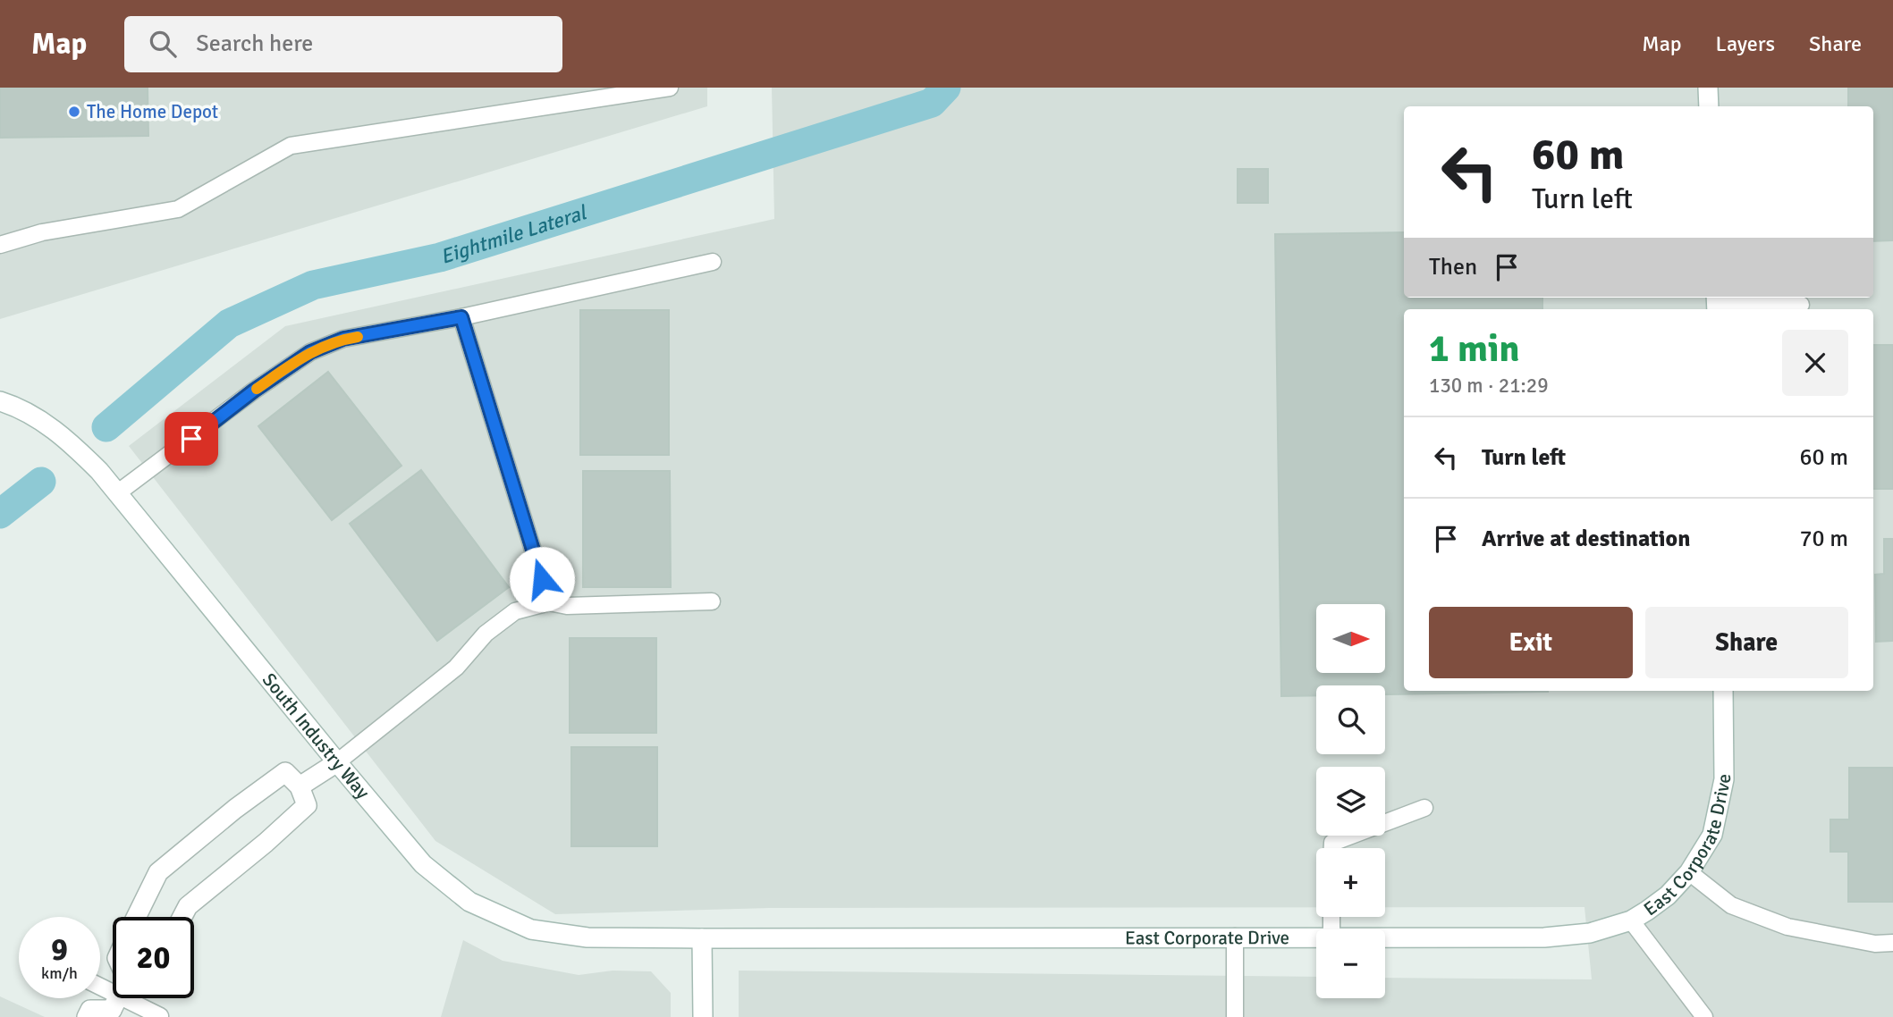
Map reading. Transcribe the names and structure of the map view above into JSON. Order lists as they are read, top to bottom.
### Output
{
  "streets": {
    "street": ["South Industry Way", "East Corporate Drive"]
  },
  "crossings": [
    ["South Industry Way", "East Corporate Drive"]
  ],
  "water": ["Eightmile Lateral"],
  "places": ["The Home Depot"],
  "north": "right",
  "page": {
    "header": "Map",
    "search": "Search here",
    "nav": ["Map", "Layers", "Share"],
    "turn": ["60 m", "Turn left"],
    "then": "Then",
    "heading": ["1 min", "130 m · 21:29"],
    "list": [
      {
        "name": "Turn left",
        "value": "60 m"
      },
      {
        "name": "Arrive at destination",
        "value": "70 m"
      }
    ],
    "buttons": ["Exit", "Share"],
    "map_buttons": ["+", "−"],
    "speed": "9 km/h",
    "limit": "20"
  }
}
